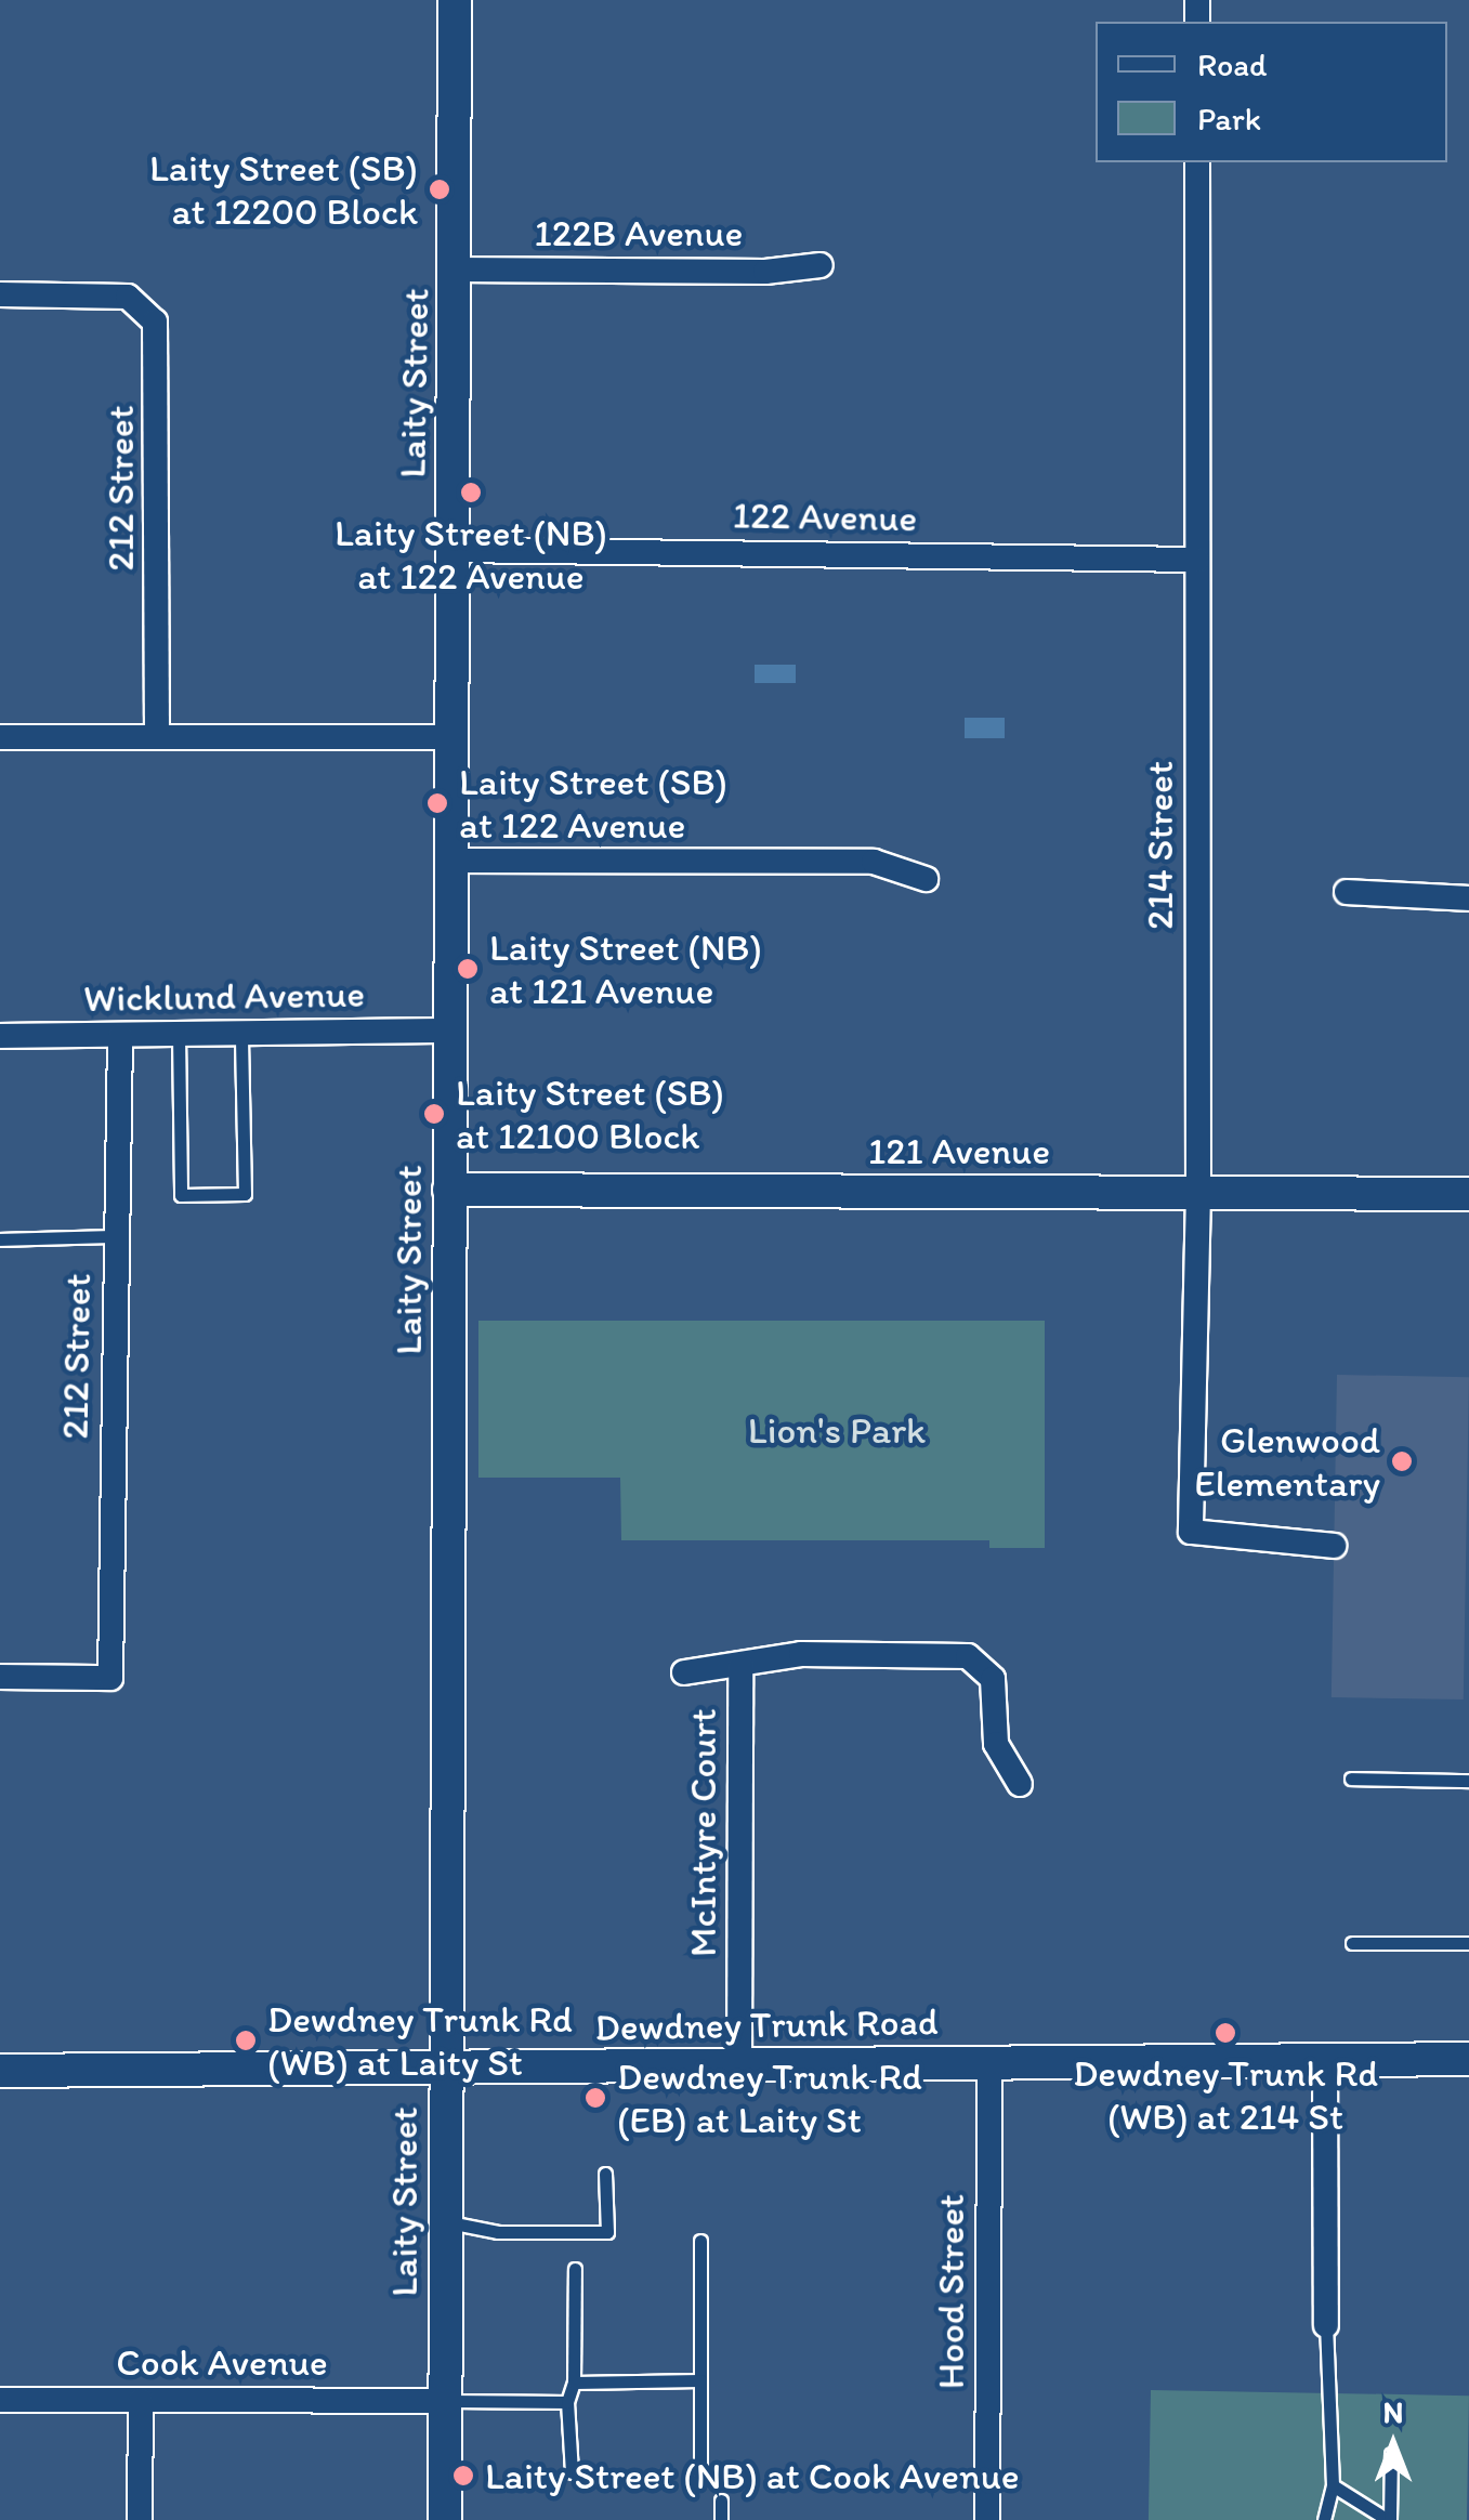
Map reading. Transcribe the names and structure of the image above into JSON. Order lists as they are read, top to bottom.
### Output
{
  "streets": {
    "street": [
      "122B Avenue",
      "Laity Street",
      "212 Street",
      "122 Avenue",
      "214 Street",
      "Wicklund Avenue",
      "121 Avenue",
      "McIntyre Court",
      "Dewdney Trunk Road",
      "Hood Street",
      "Cook Avenue"
    ]
  },
  "crossings": [
    ["122B Avenue", "Laity Street"],
    ["Laity Street", "122 Avenue"],
    ["Laity Street", "Wicklund Avenue"],
    ["Laity Street", "121 Avenue"],
    ["Laity Street", "Dewdney Trunk Road"],
    ["Laity Street", "Cook Avenue"],
    ["212 Street", "Wicklund Avenue"],
    ["122 Avenue", "214 Street"],
    ["214 Street", "121 Avenue"],
    ["McIntyre Court", "Dewdney Trunk Road"],
    ["Dewdney Trunk Road", "Hood Street"]
  ],
  "parks": ["Lion's Park"],
  "places": [
    "Laity Street (SB) at 12200 Block",
    "Laity Street (NB) at 122 Avenue",
    "Laity Street (SB) at 122 Avenue",
    "Laity Street (NB) at 121 Avenue",
    "Laity Street (SB) at 12100 Block",
    "Glenwood Elementary",
    "Dewdney Trunk Rd (WB) at 214 St",
    "Dewdney Trunk Rd (WB) at Laity St",
    "Dewdney Trunk Rd (EB) at Laity St",
    "Laity Street (NB) at Cook Avenue"
  ],
  "legend": ["Road", "Park"],
  "north": "top"
}
